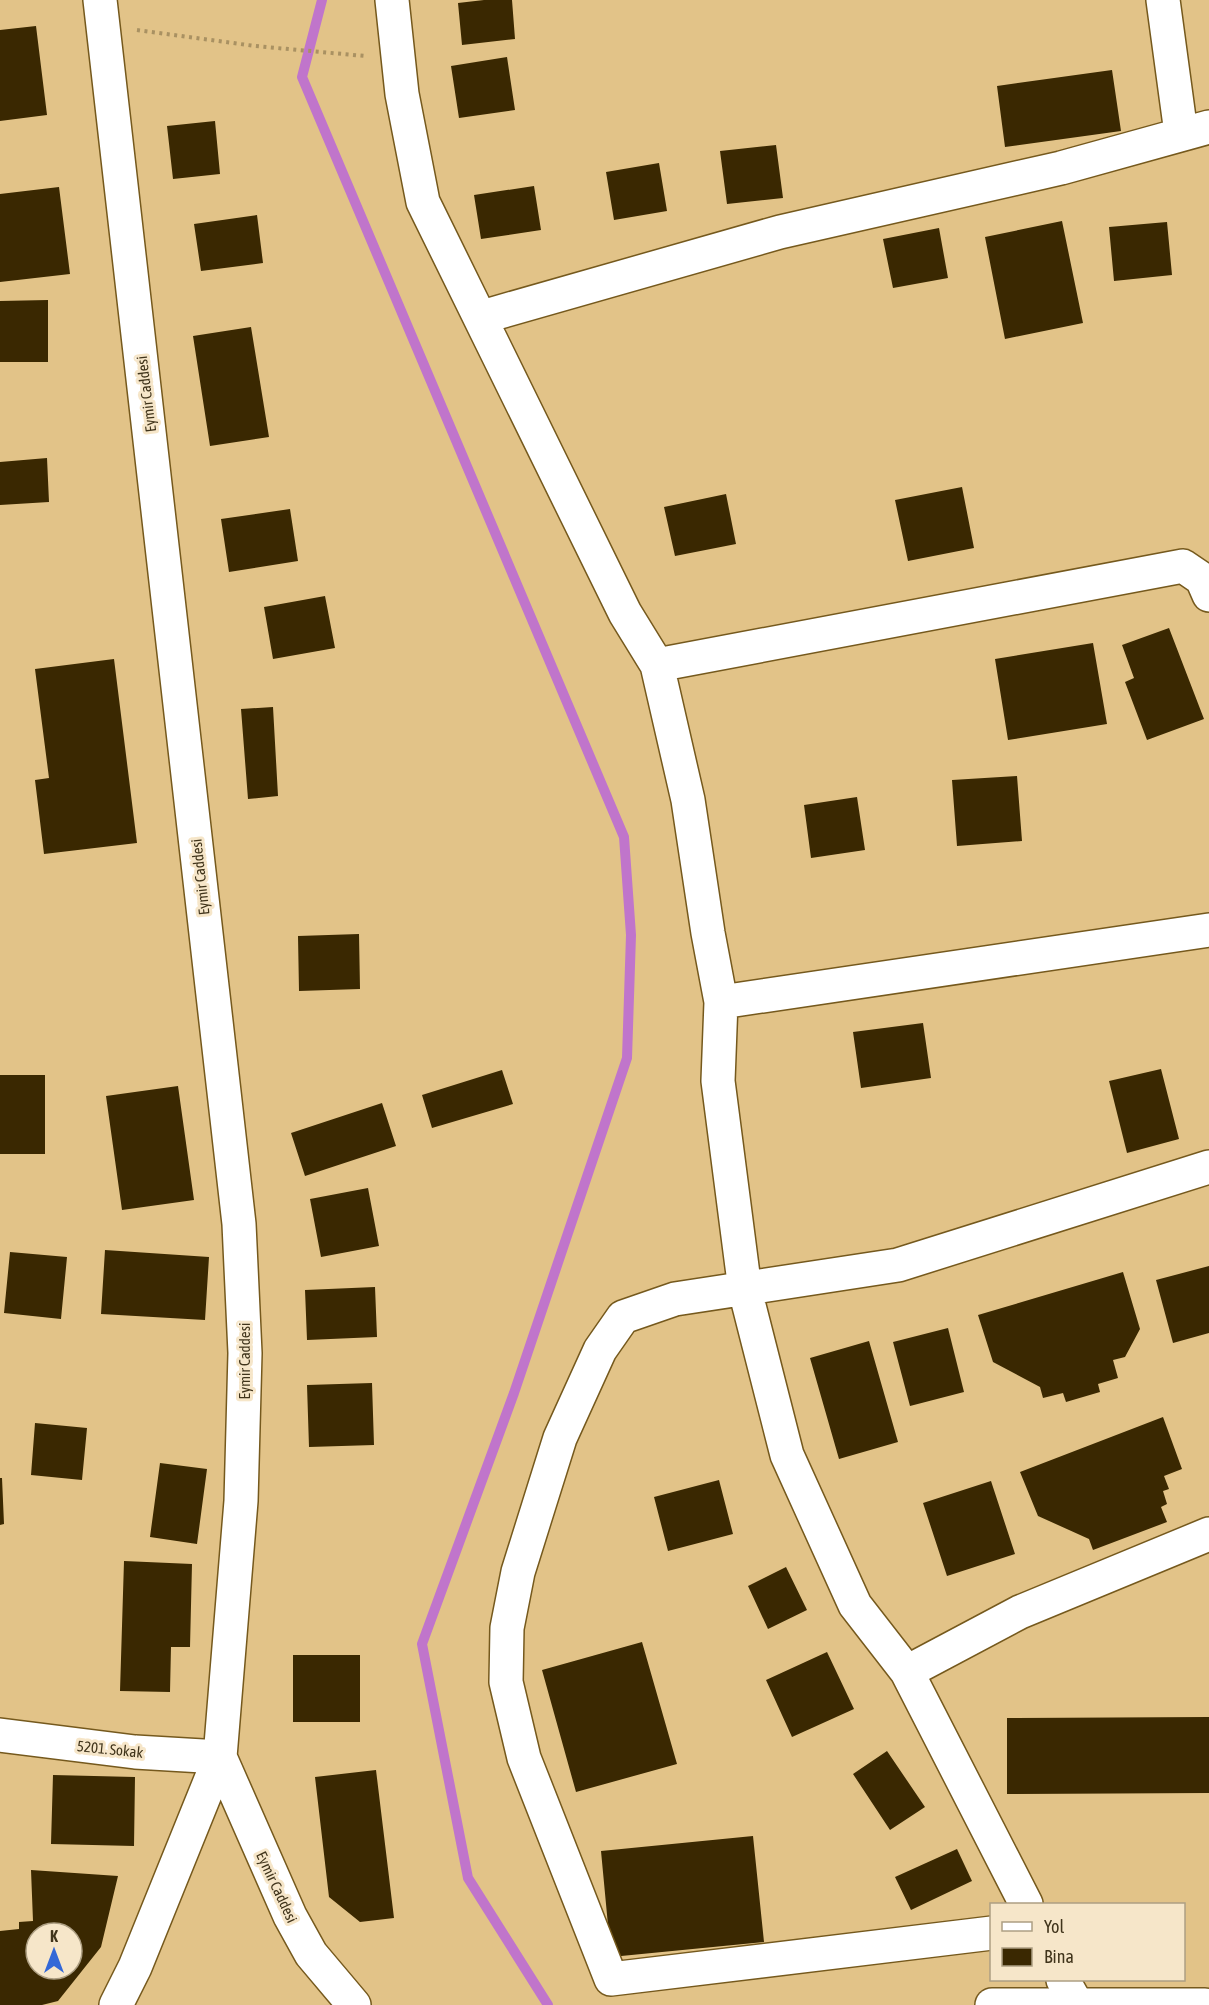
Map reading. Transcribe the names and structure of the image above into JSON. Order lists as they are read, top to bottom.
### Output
{
  "streets": {
    "main road": ["Eymir Caddesi", "5201. Sokak"]
  },
  "crossings": [
    ["Eymir Caddesi", "5201. Sokak"]
  ],
  "legend": ["Yol", "Bina"],
  "north": "top"
}
